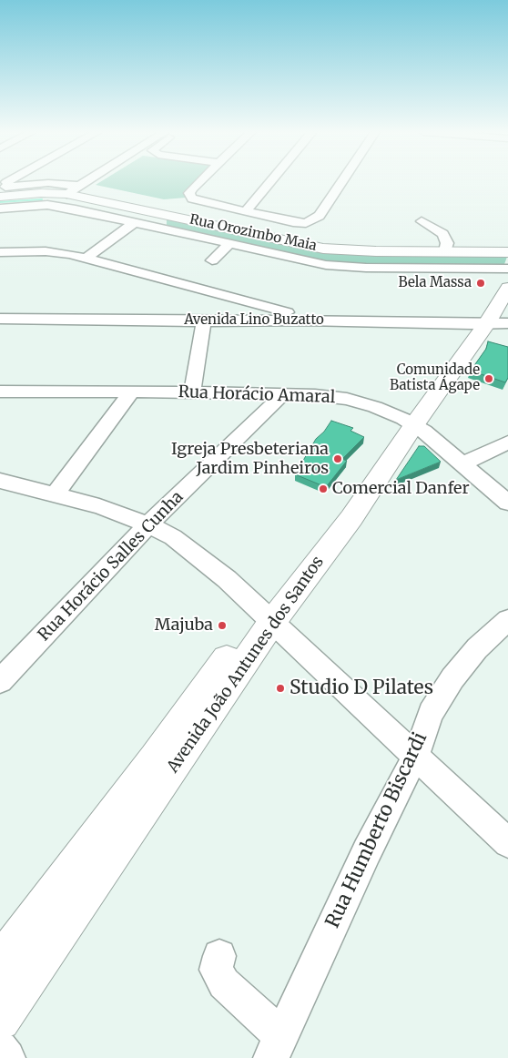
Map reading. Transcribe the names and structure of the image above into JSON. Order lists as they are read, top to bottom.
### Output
{
  "streets": {
    "main road": ["Rua Orozimbo Maia", "Avenida João Antunes dos Santos"],
    "street": [
      "Avenida Lino Buzatto",
      "Rua Horácio Amaral",
      "Rua Horácio Salles Cunha",
      "Rua Humberto Biscardi"
    ]
  },
  "crossings": [
    ["Rua Orozimbo Maia", "Avenida João Antunes dos Santos"],
    ["Avenida Lino Buzatto", "Avenida João Antunes dos Santos"],
    ["Rua Horácio Amaral", "Rua Horácio Salles Cunha"],
    ["Rua Horácio Amaral", "Avenida João Antunes dos Santos"]
  ],
  "places": [
    "Bela Massa",
    "Comunidade Batista Ágape",
    "Igreja Presbeteriana Jardim Pinheiros",
    "Comercial Danfer",
    "Majuba",
    "Studio D Pilates"
  ]
}
